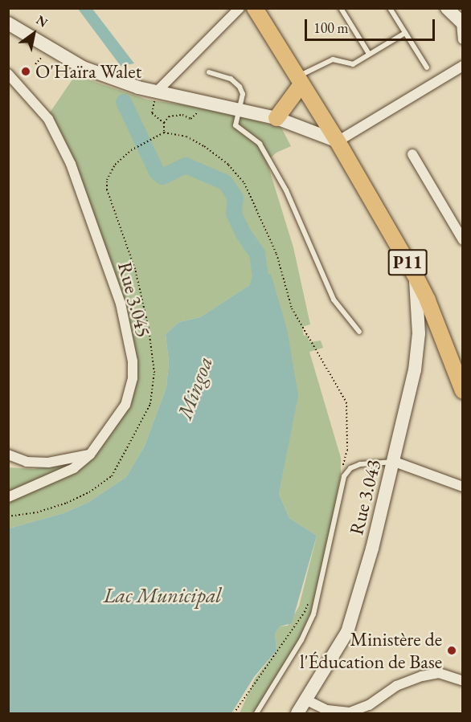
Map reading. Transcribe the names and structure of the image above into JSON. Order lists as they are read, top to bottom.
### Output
{
  "streets": {
    "main road": ["P11"],
    "street": ["Rue 3.045", "Rue 3.043"]
  },
  "crossings": [
    ["P11", "Rue 3.043"]
  ],
  "water": ["Mingoa", "Lac Municipal"],
  "places": ["O'Haïra Walet", "Ministère de l'Éducation de Base"],
  "scale_bar": "100 m",
  "north": "top right"
}
